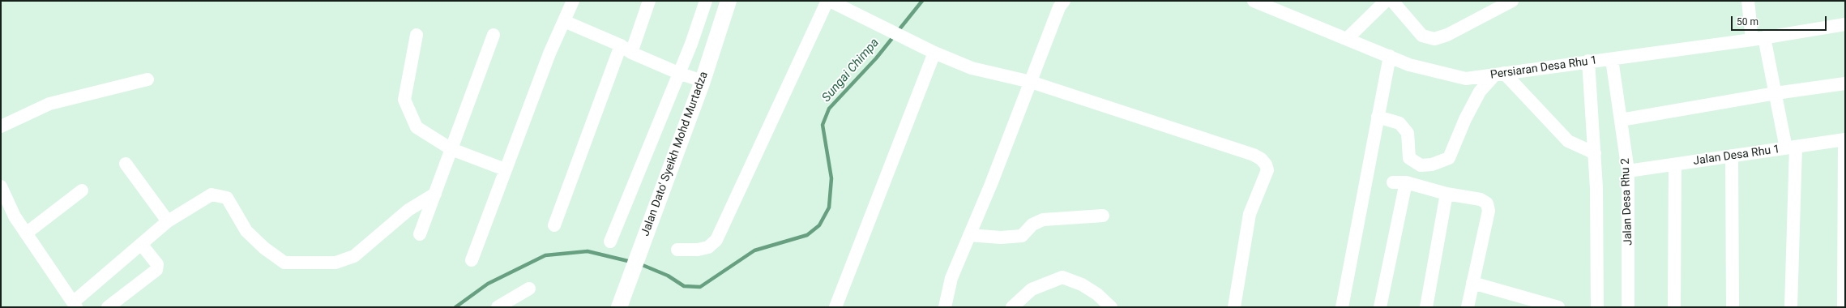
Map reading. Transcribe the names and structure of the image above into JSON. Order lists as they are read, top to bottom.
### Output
{
  "streets": {
    "main road": ["Jalan Dato' Syeikh Mohd Murtadza"],
    "street": ["Persiaran Desa Rhu 1", "Jalan Desa Rhu 1", "Jalan Desa Rhu 2"]
  },
  "crossings": [
    ["Persiaran Desa Rhu 1", "Jalan Desa Rhu 2"],
    ["Jalan Desa Rhu 1", "Jalan Desa Rhu 2"]
  ],
  "water": ["Sungai Chimpa"],
  "scale_bar": "50 m"
}
